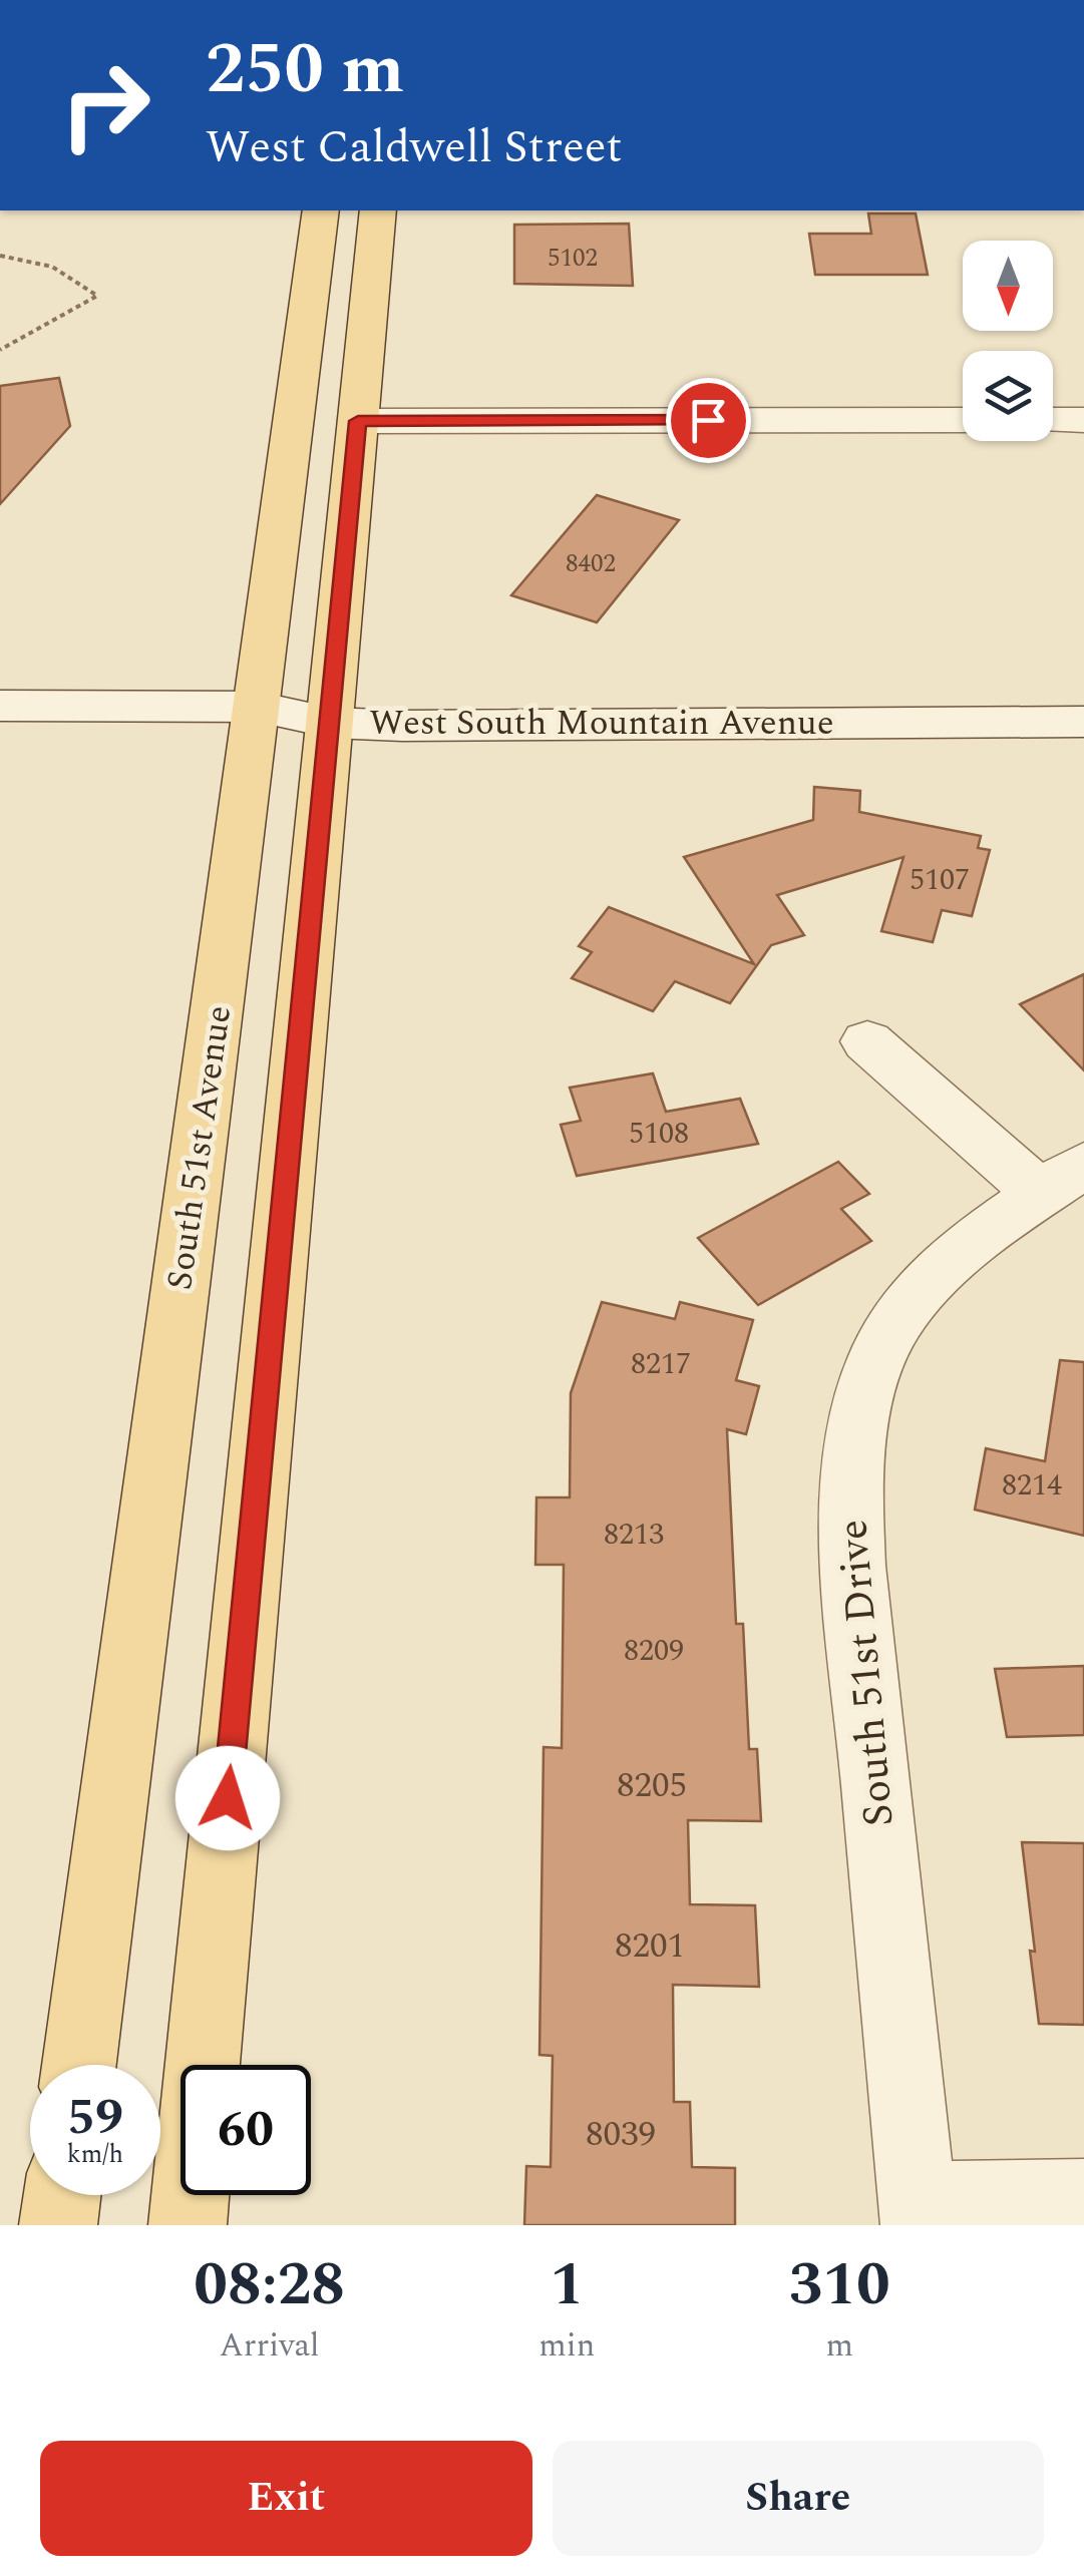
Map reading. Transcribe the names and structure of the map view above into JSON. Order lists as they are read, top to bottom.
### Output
{
  "streets": {
    "main road": ["South 51st Avenue"],
    "street": ["West South Mountain Avenue", "South 51st Drive"]
  },
  "crossings": [
    ["West South Mountain Avenue", "South 51st Avenue"]
  ],
  "house_numbers": [
    "5102",
    "8402",
    "5107",
    "5108",
    "8217",
    "8214",
    "8213",
    "8209",
    "8205",
    "8201",
    "8039"
  ],
  "north": "bottom",
  "page": {
    "turn": ["250 m", "West Caldwell Street"],
    "speed": "59 km/h",
    "limit": "60",
    "eta": [
      "08:28",
      "Arrival",
      "1",
      "min",
      "310",
      "m"
    ],
    "buttons": ["Exit", "Share"]
  }
}
